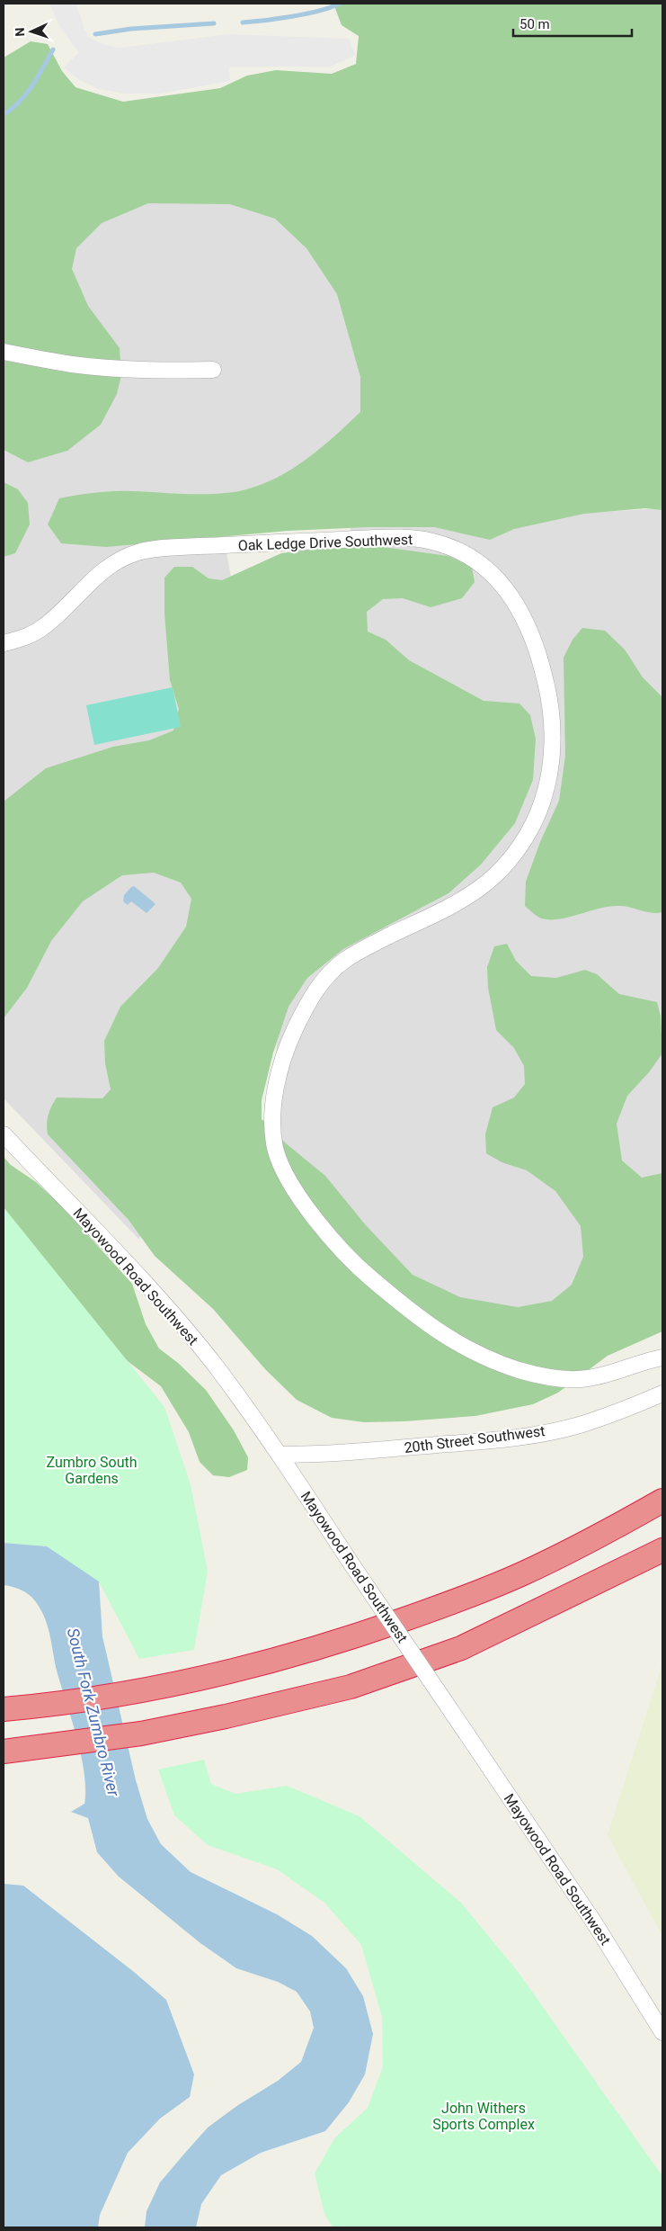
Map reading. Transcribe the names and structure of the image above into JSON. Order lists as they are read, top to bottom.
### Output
{
  "streets": {
    "street": ["Oak Ledge Drive Southwest", "Mayowood Road Southwest", "20th Street Southwest"]
  },
  "crossings": [
    ["Mayowood Road Southwest", "20th Street Southwest"]
  ],
  "water": ["South Fork Zumbro River"],
  "parks": ["Zumbro South Gardens", "John Withers Sports Complex"],
  "scale_bar": "50 m",
  "north": "left"
}
